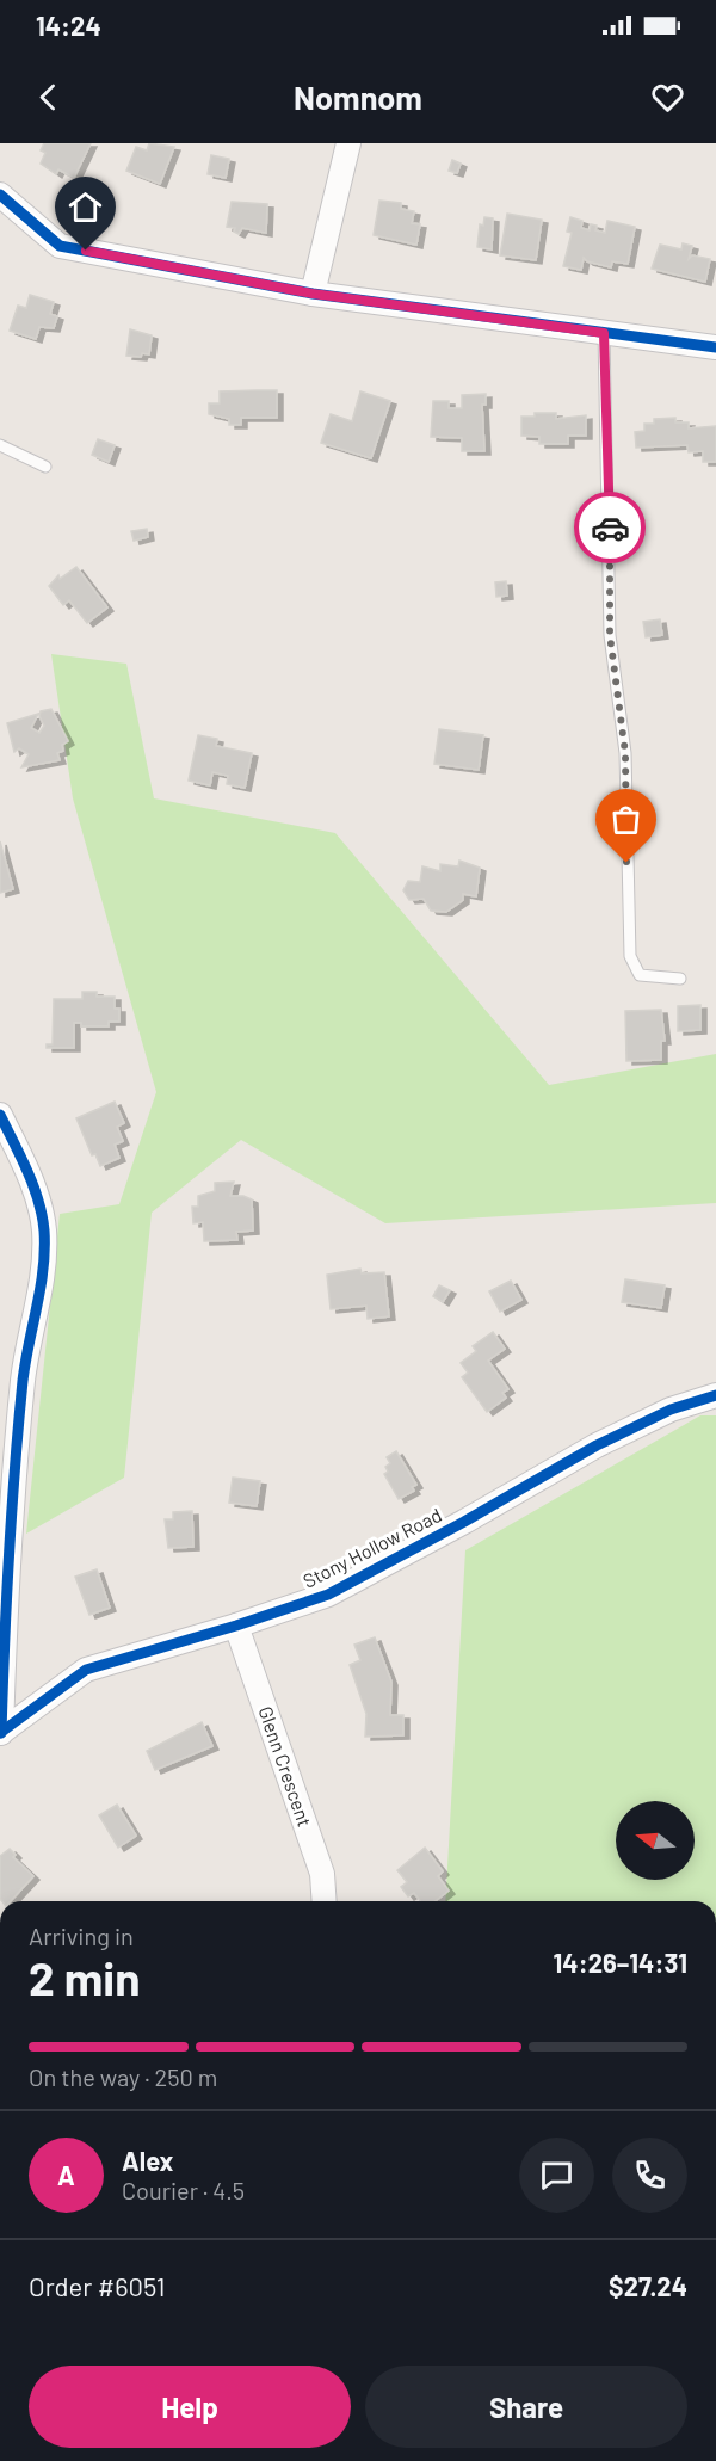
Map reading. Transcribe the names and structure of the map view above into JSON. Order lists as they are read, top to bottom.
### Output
{
  "streets": {
    "street": ["Stony Hollow Road", "Glenn Crescent"]
  },
  "crossings": [
    ["Stony Hollow Road", "Glenn Crescent"]
  ],
  "north": "left",
  "page": {
    "status": "14:24",
    "header": "Nomnom",
    "heading": ["2 min", "Arriving in", "14:26–14:31"],
    "panel": [
      "Alex",
      "Courier · 4.5",
      "Order #6051",
      "$27.24"
    ],
    "bar": "On the way · 250 m",
    "round": "A",
    "buttons": ["Help", "Share"]
  }
}
